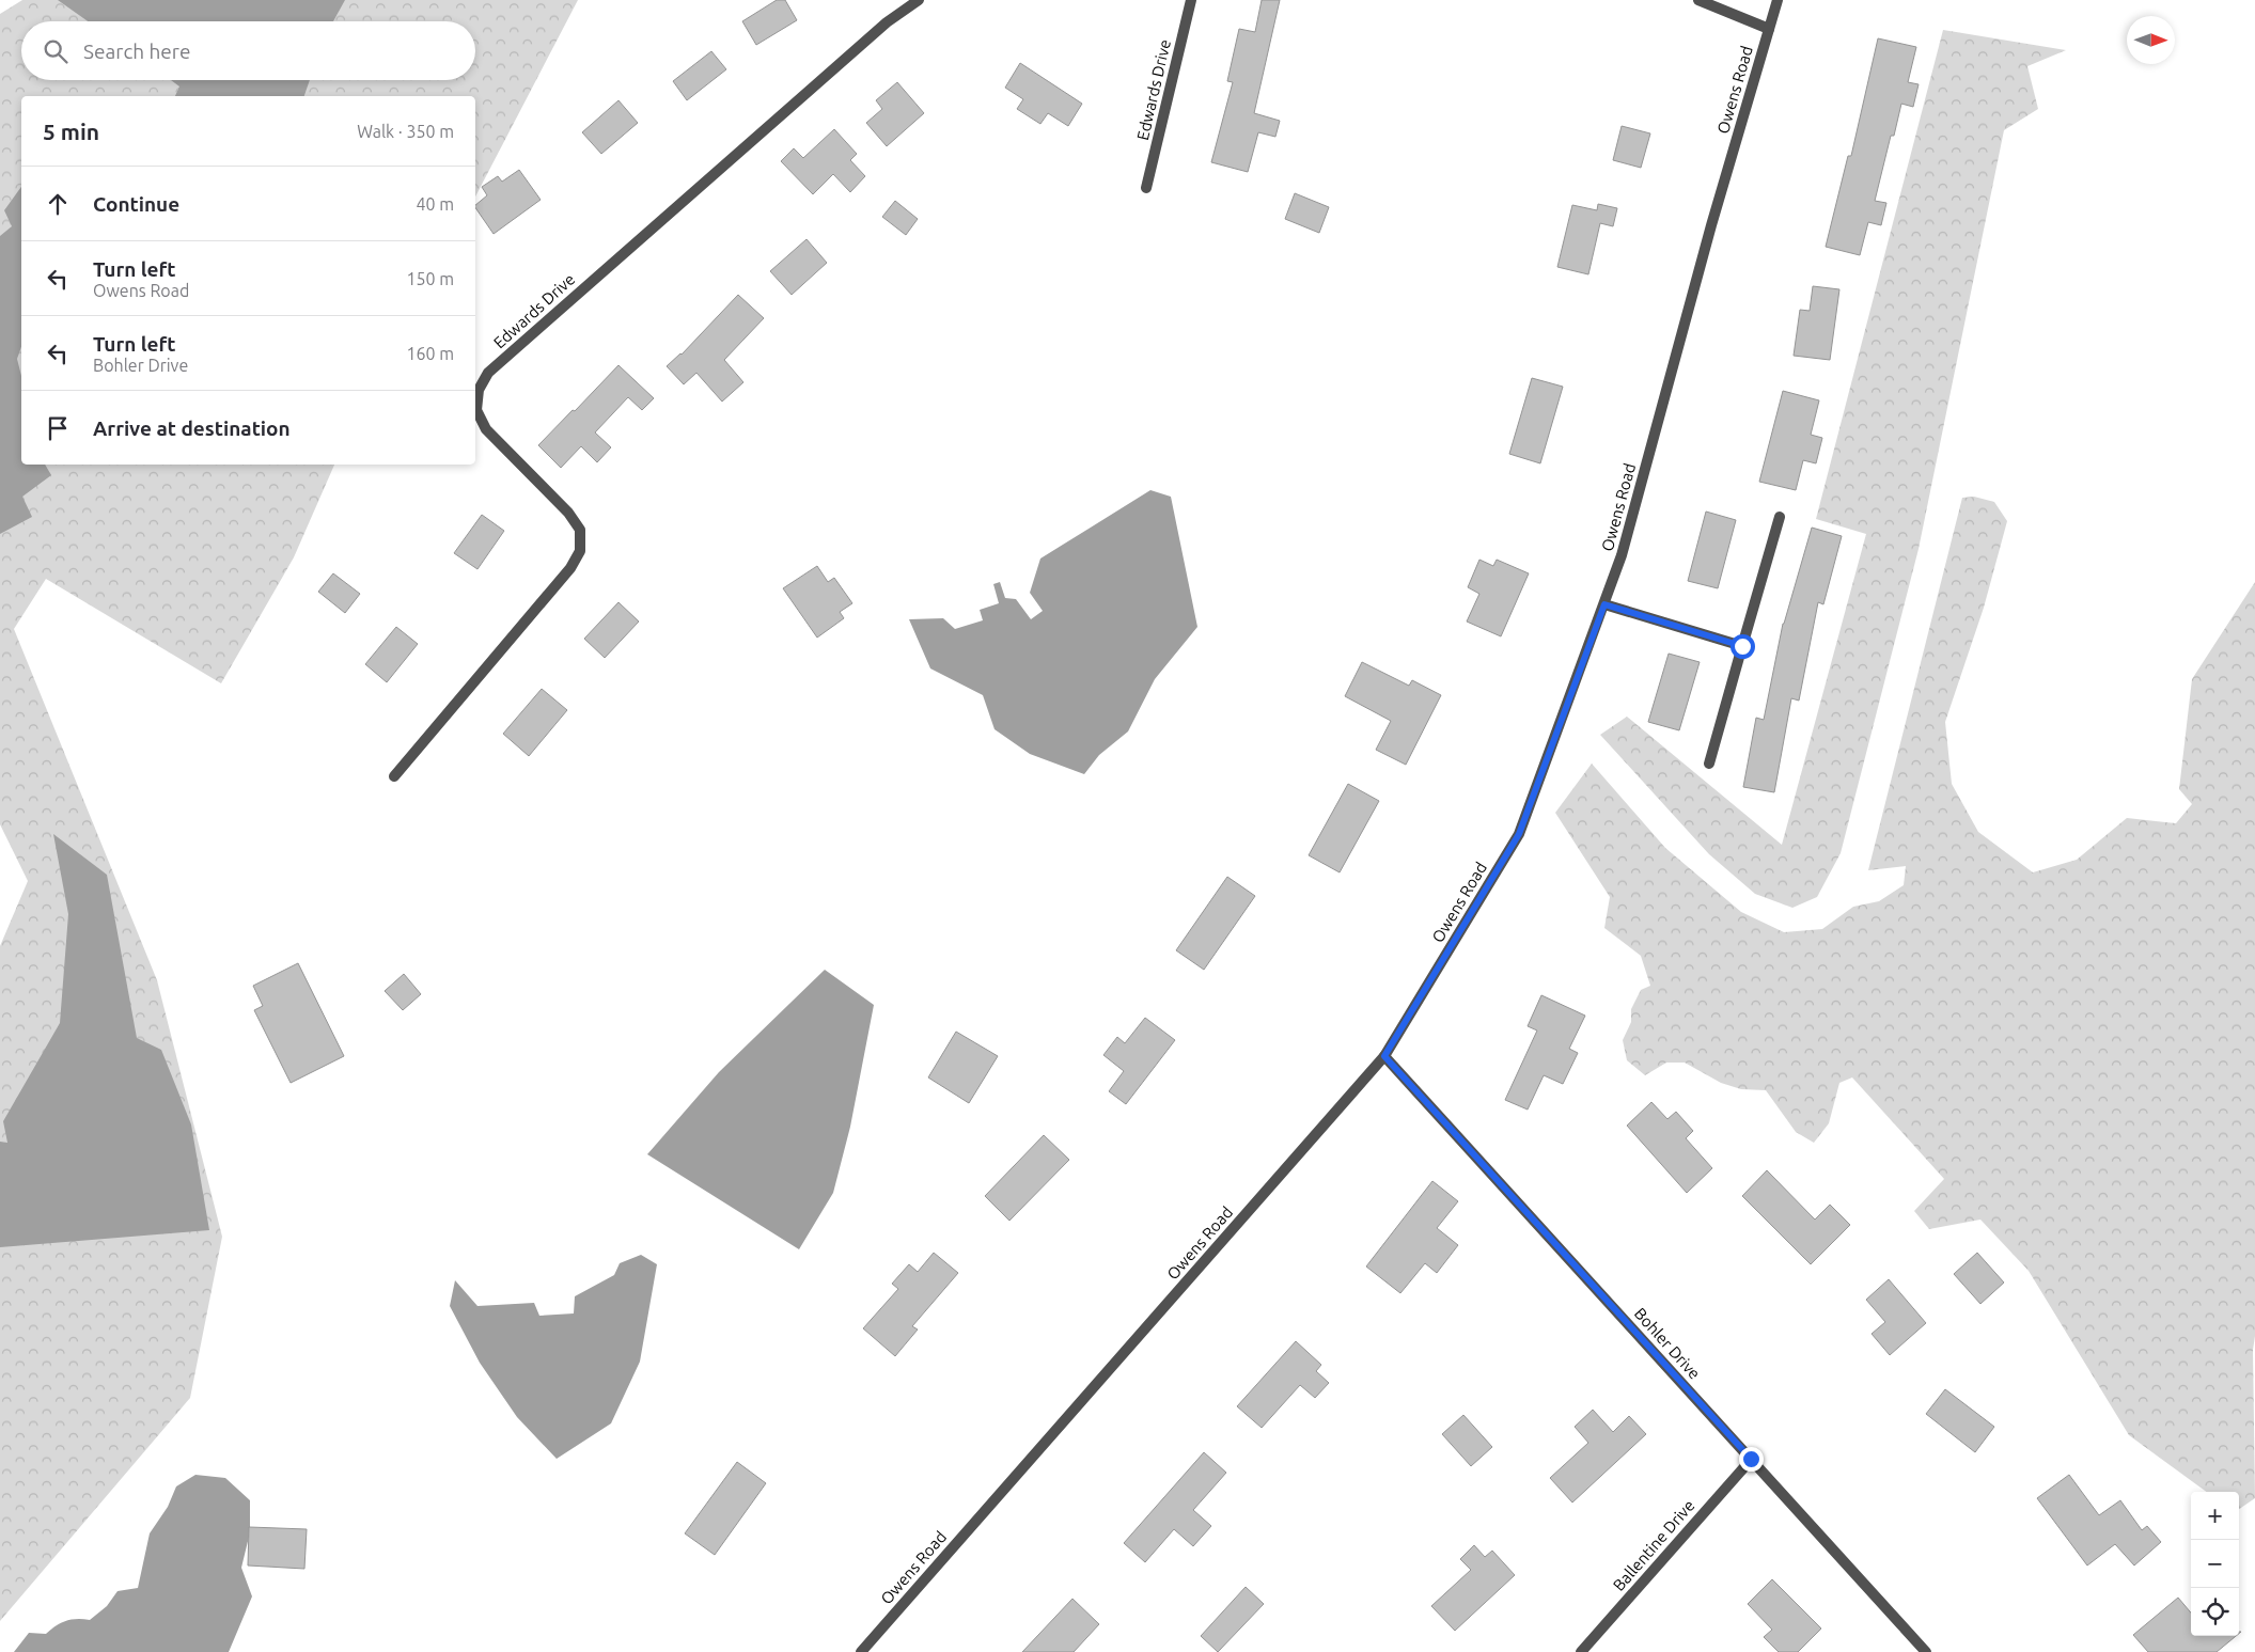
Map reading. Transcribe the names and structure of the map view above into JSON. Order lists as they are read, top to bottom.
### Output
{
  "streets": {
    "street": [
      "Edwards Drive",
      "Owens Road",
      "Bohler Drive",
      "Ballentine Drive"
    ]
  },
  "crossings": [
    ["Owens Road", "Bohler Drive"],
    ["Bohler Drive", "Ballentine Drive"]
  ],
  "north": "right",
  "page": {
    "search": "Search here",
    "heading": ["5 min", "Walk · 350 m"],
    "list": [
      ["Continue", "40 m"],
      ["Turn left", "Owens Road", "150 m"],
      ["Turn left", "Bohler Drive", "160 m"],
      "Arrive at destination"
    ],
    "map_buttons": ["+", "−"]
  }
}
